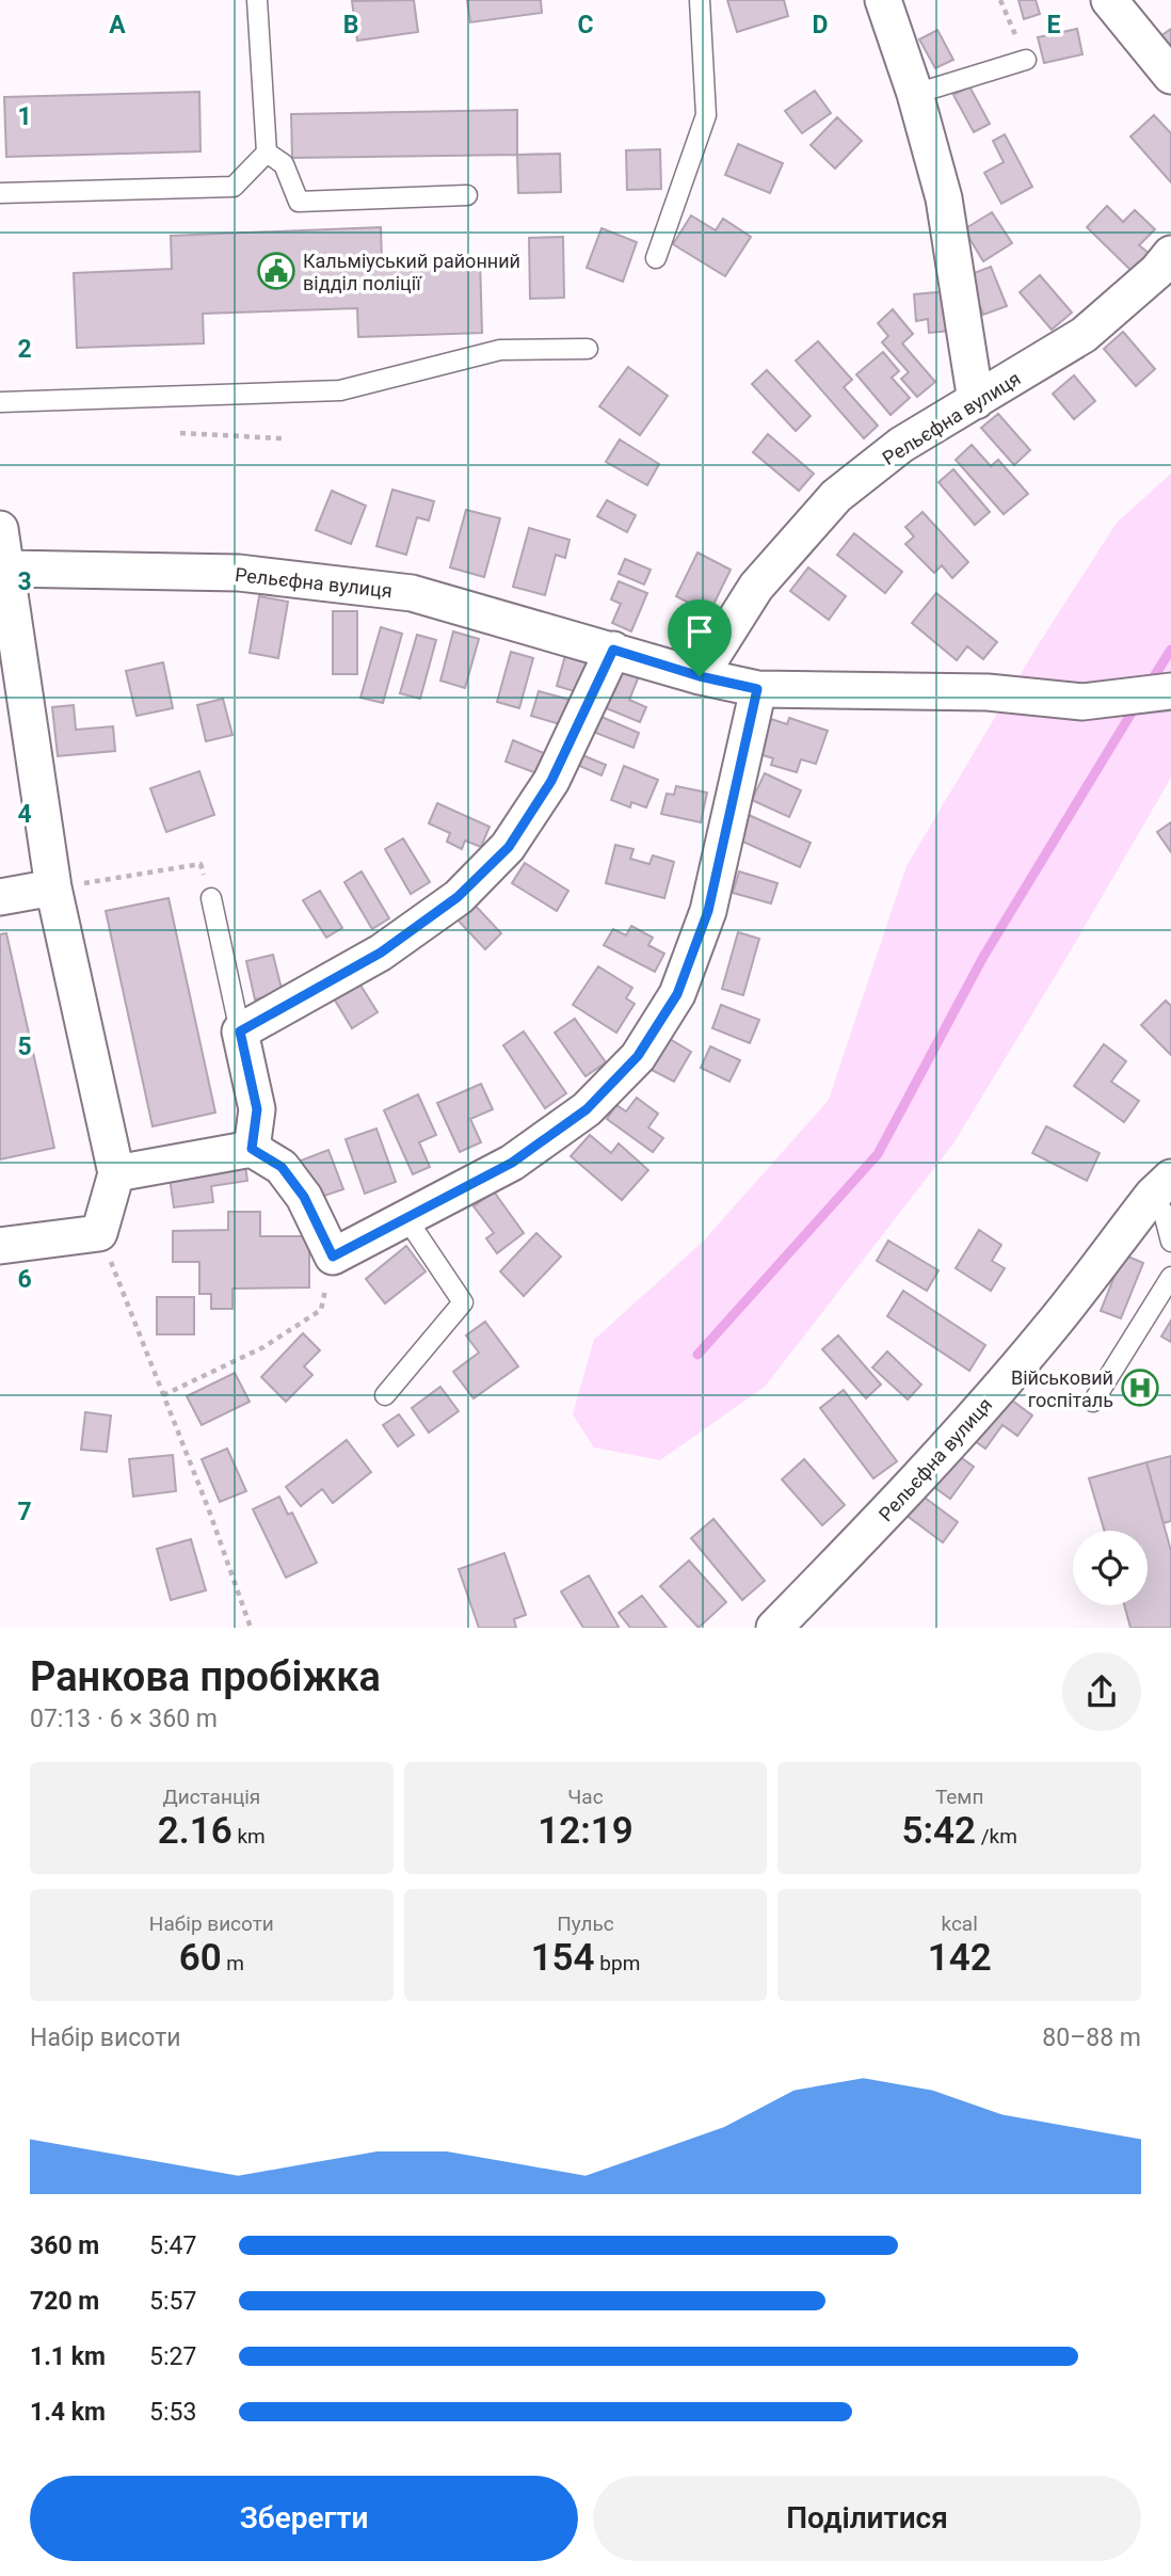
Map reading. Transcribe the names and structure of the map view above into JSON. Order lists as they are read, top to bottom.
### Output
{
  "streets": {
    "street": ["Рельєфна вулиця"]
  },
  "places": {
    "public building": ["Кальміуський районний відділ поліції"],
    "hospital": ["Військовий госпіталь"]
  },
  "page": {
    "heading": ["Ранкова пробіжка", "07:13 · 6 × 360 m"],
    "stats": [
      ["Дистанція", "2.16 km"],
      ["Час", "12:19"],
      ["Темп", "5:42 /km"],
      ["Набір висоти", "60 m"],
      ["Пульс", "154 bpm"],
      ["kcal", "142"]
    ],
    "chart": ["Набір висоти", "80–88 m"],
    "list": [
      {
        "name": "360 m",
        "note": "5:47"
      },
      {
        "name": "720 m",
        "note": "5:57"
      },
      {
        "name": "1.1 km",
        "note": "5:27"
      },
      {
        "name": "1.4 km",
        "note": "5:53"
      }
    ],
    "buttons": ["Зберегти", "Поділитися"]
  },
  "grid": {
    "columns": [
      "A",
      "B",
      "C",
      "D",
      "E"
    ],
    "rows": [
      "1",
      "2",
      "3",
      "4",
      "5",
      "6",
      "7"
    ]
  }
}
